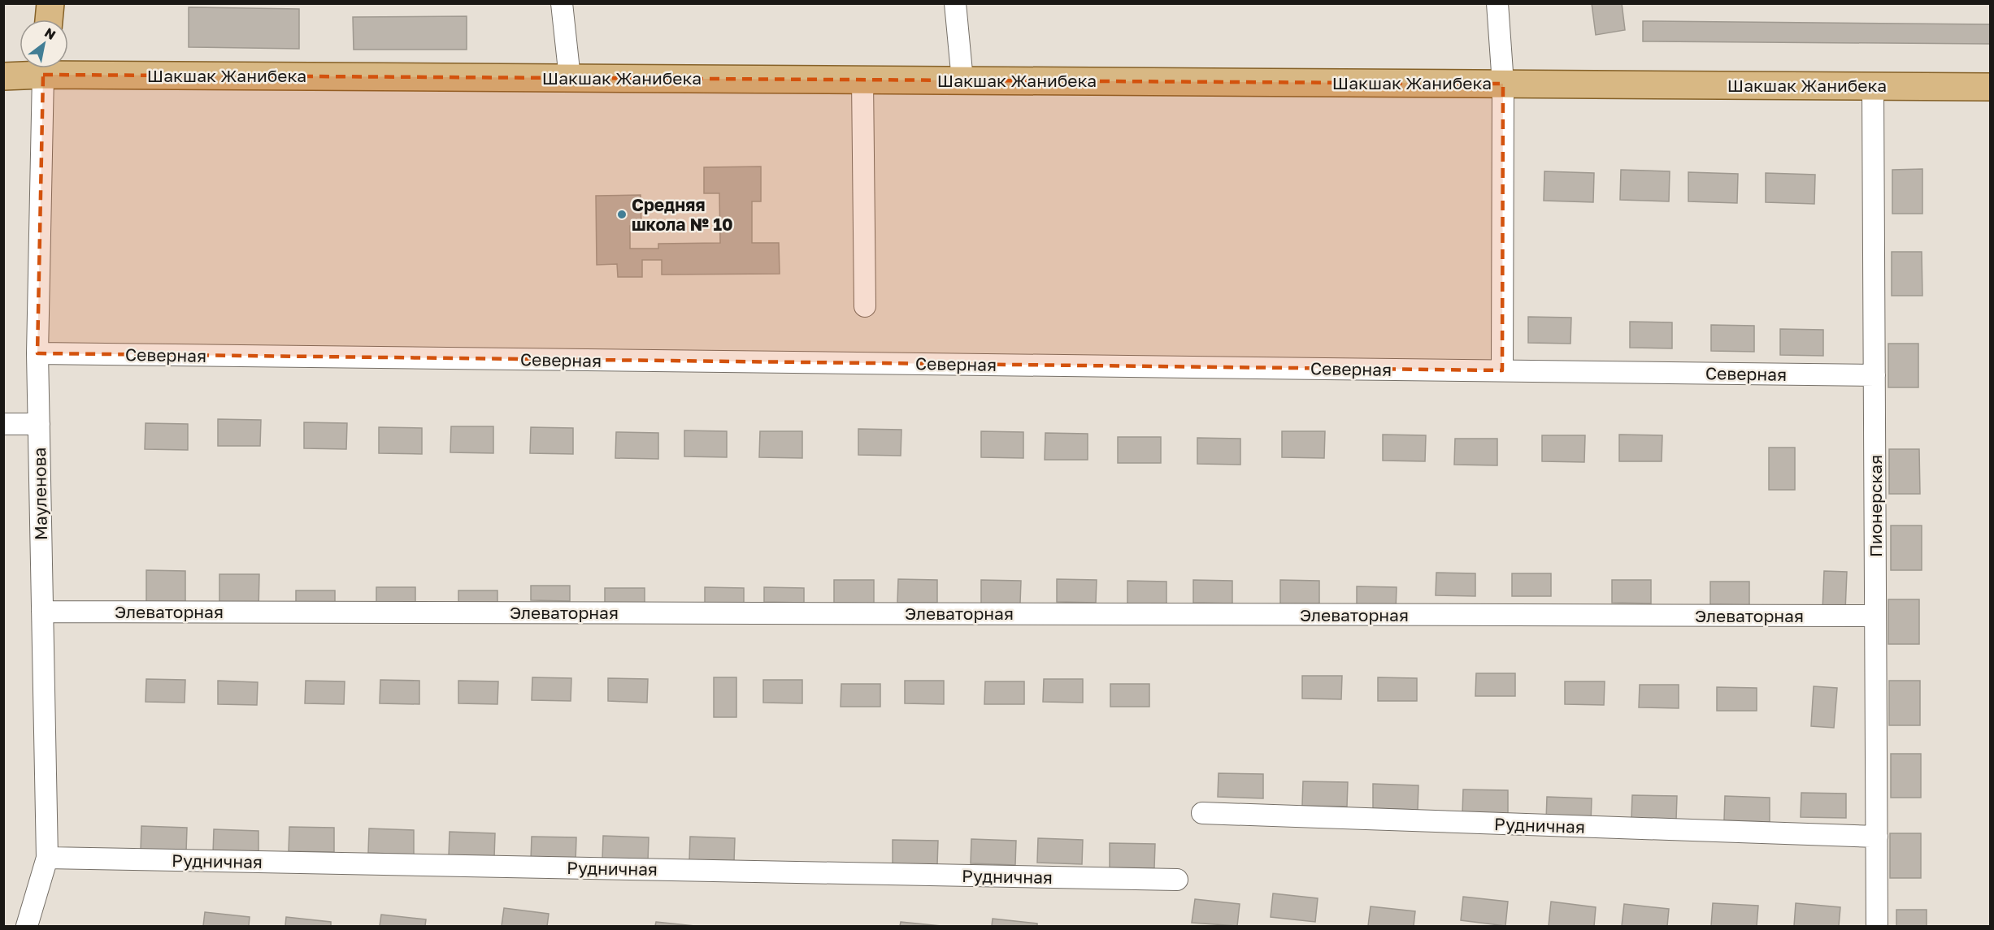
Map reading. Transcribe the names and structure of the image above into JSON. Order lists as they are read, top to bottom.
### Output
{
  "streets": {
    "main road": ["Шакшак Жанибека"],
    "street": [
      "Северная",
      "Мауленова",
      "Пионерская",
      "Элеваторная",
      "Рудничная"
    ]
  },
  "crossings": [
    ["Шакшак Жанибека", "Пионерская"],
    ["Северная", "Мауленова"],
    ["Северная", "Пионерская"],
    ["Мауленова", "Элеваторная"],
    ["Мауленова", "Рудничная"],
    ["Пионерская", "Элеваторная"],
    ["Пионерская", "Рудничная"]
  ],
  "places": ["Средняя школа № 10"],
  "north": "top right"
}
